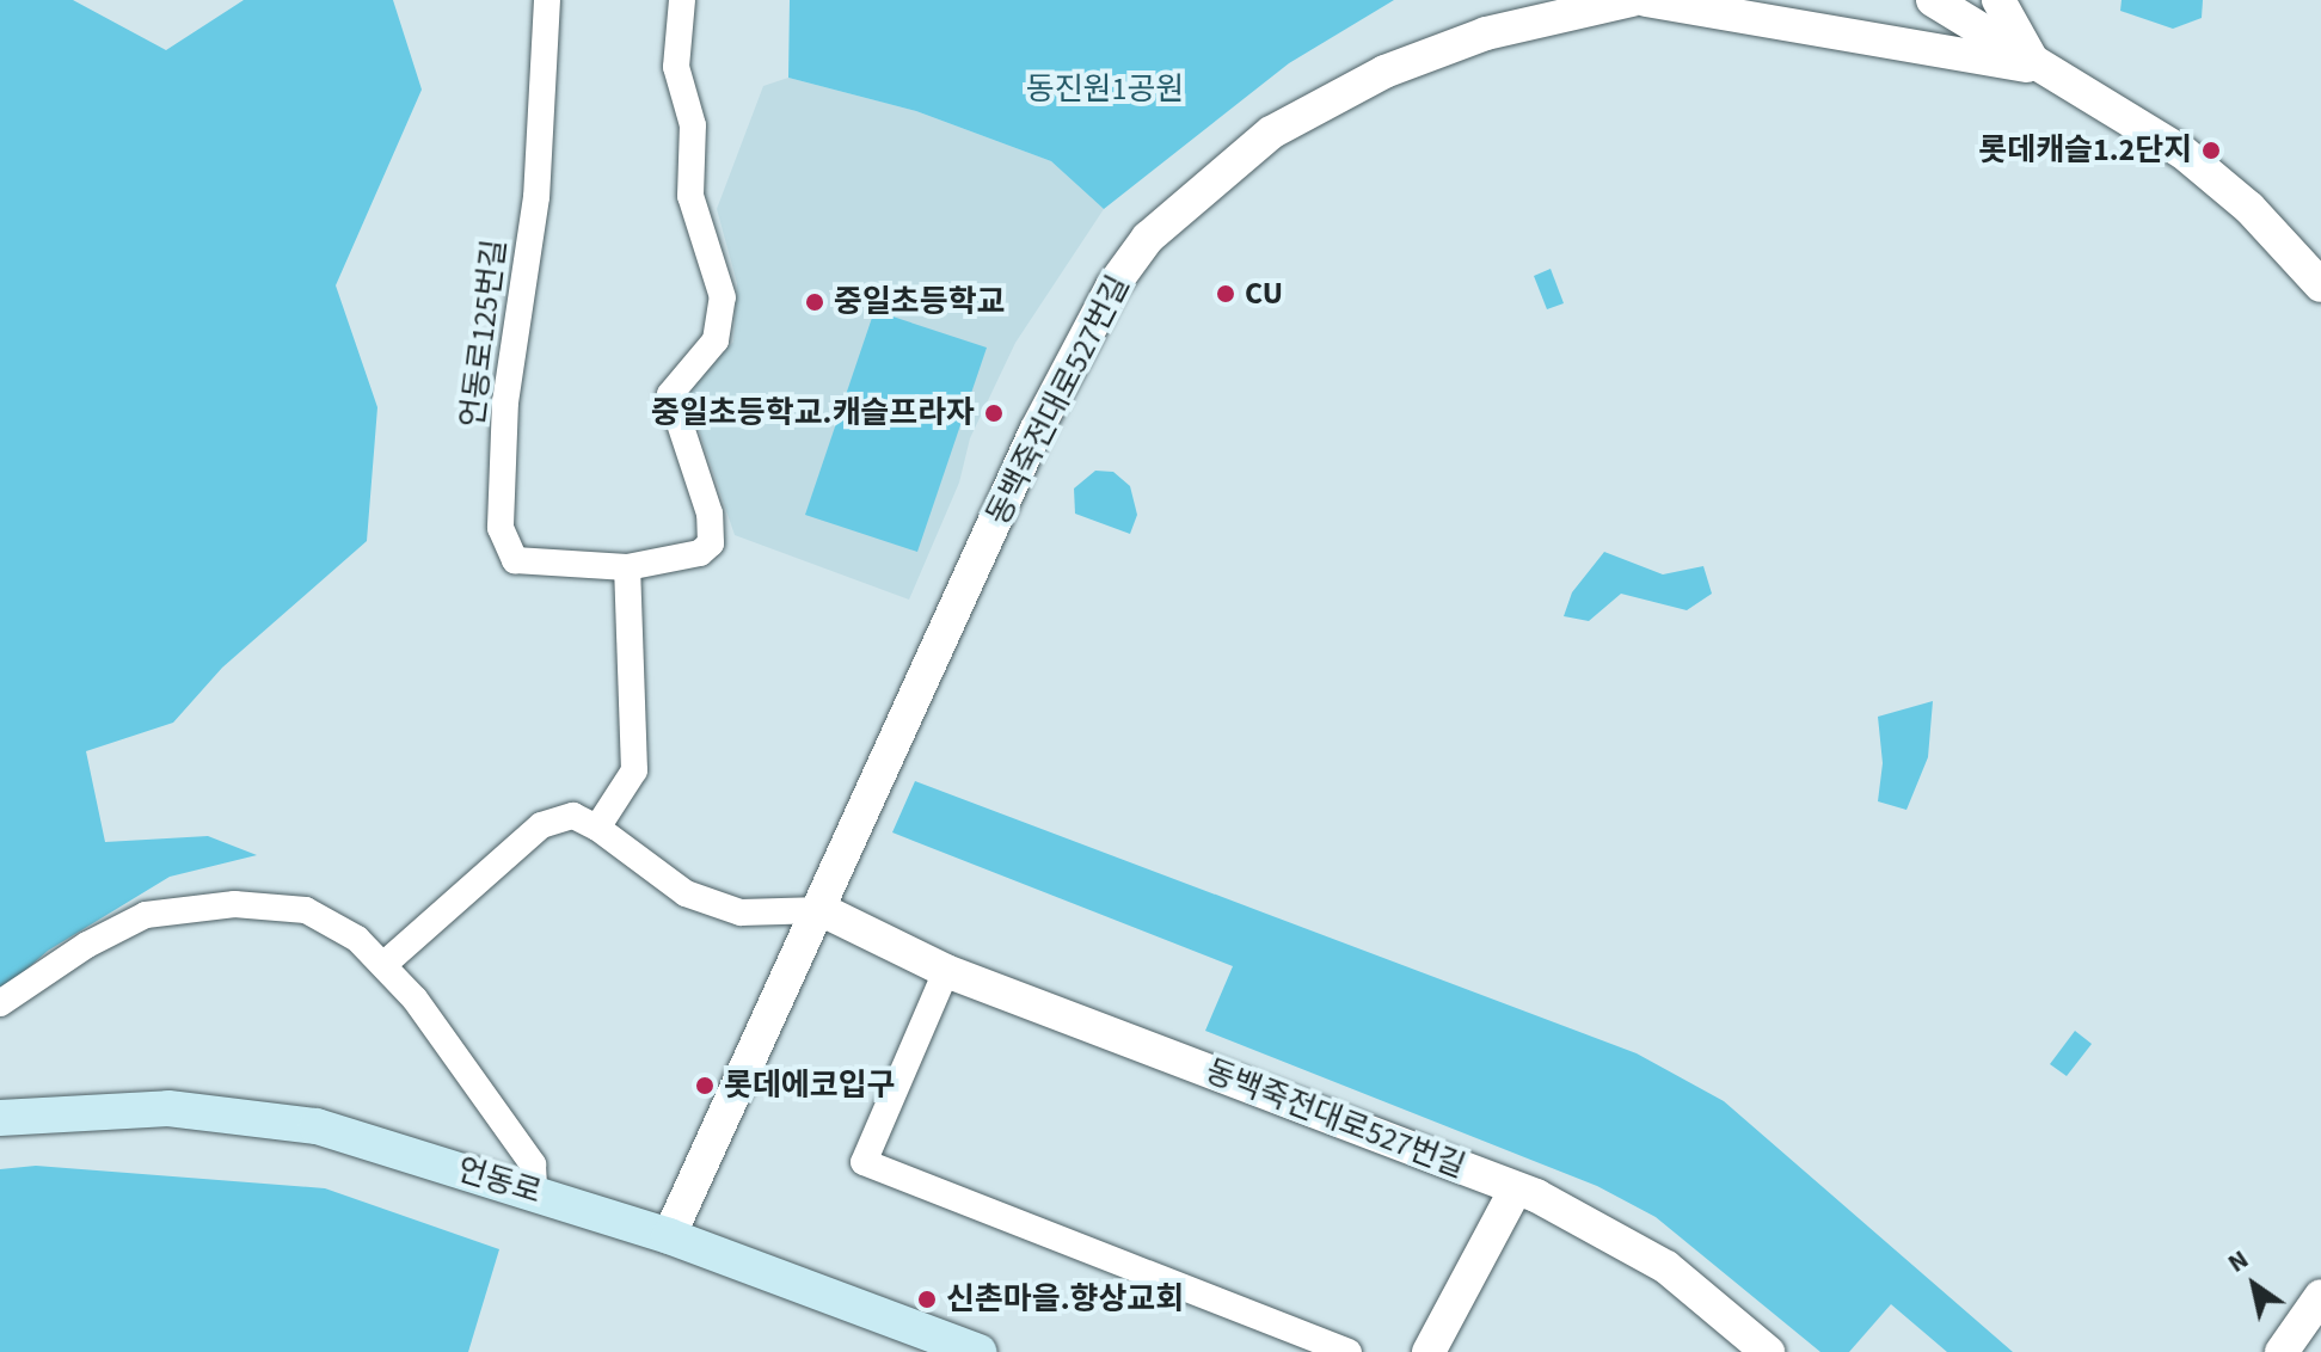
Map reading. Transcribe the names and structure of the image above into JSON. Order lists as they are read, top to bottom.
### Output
{
  "streets": {
    "main road": ["언동로"],
    "street": ["언동로125번길", "동백죽전대로527번길"]
  },
  "crossings": [
    ["동백죽전대로527번길", "언동로"]
  ],
  "parks": ["동진원1공원"],
  "places": [
    "롯데캐슬1.2단지",
    "CU",
    "중일초등학교",
    "중일초등학교.캐슬프라자",
    "롯데에코입구",
    "신촌마을.향상교회"
  ],
  "north": "top left"
}
